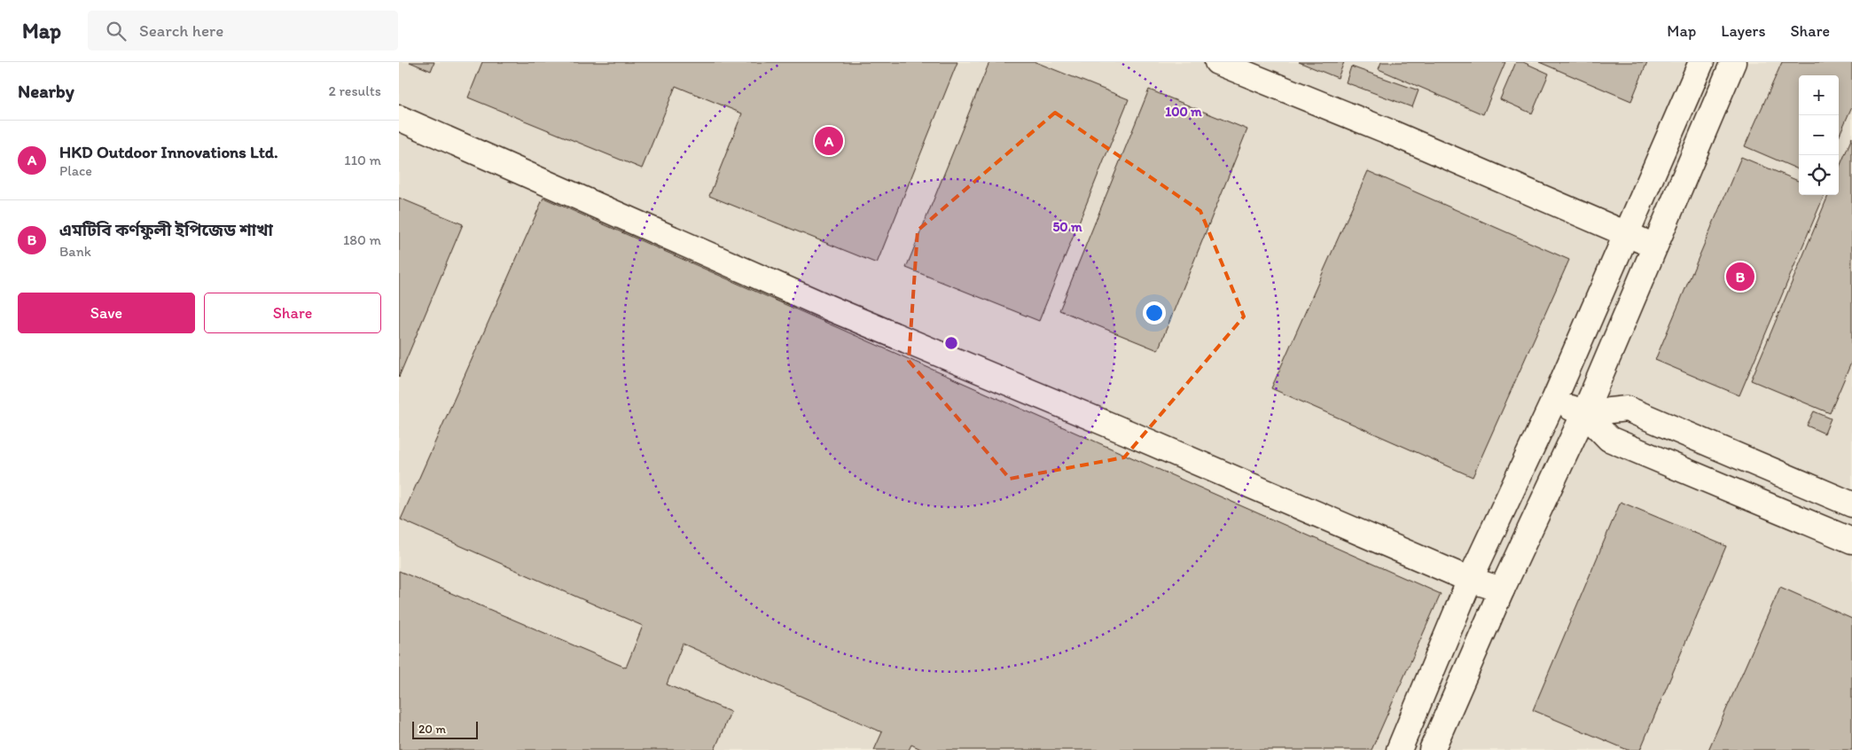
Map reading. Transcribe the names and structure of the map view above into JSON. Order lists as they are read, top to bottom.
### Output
{
  "scale_bar": "20 m",
  "page": {
    "header": "Map",
    "search": "Search here",
    "nav": ["Map", "Layers", "Share"],
    "heading": ["Nearby", "2 results"],
    "map_buttons": ["+", "−"],
    "list": [
      {
        "mark": "A",
        "name": "HKD Outdoor Innovations Ltd.",
        "note": "Place",
        "value": "110 m"
      },
      {
        "mark": "B",
        "name": "এমটিবি কর্ণফুলী ইপিজেড শাখা",
        "note": "Bank",
        "value": "180 m"
      }
    ],
    "pins": ["A", "B"],
    "buttons": ["Save", "Share"],
    "scale": "20 m"
  },
  "rings": ["100 m", "50 m"]
}
